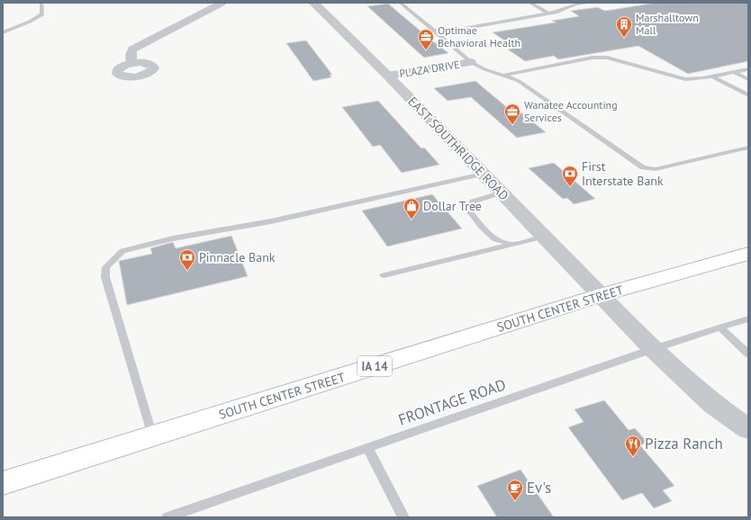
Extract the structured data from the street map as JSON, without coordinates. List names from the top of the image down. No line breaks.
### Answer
{"streets":{"main road":["SOUTH CENTER STREET","IA 14"],"street":["PLAZA DRIVE","EAST SOUTHRIDGE ROAD"],"lane":["FRONTAGE ROAD"]},"crossings":[["PLAZA DRIVE","EAST SOUTHRIDGE ROAD"],["EAST SOUTHRIDGE ROAD","SOUTH CENTER STREET"],["EAST SOUTHRIDGE ROAD","FRONTAGE ROAD"]],"places":{"building":["Marshalltown Mall"],"office":["Optimae Behavioral Health","Wanatee Accounting Services"],"bank":["First Interstate Bank","Pinnacle Bank"],"shop":["Dollar Tree"],"restaurant":["Pizza Ranch"],"cafe":["Ev's"]}}
